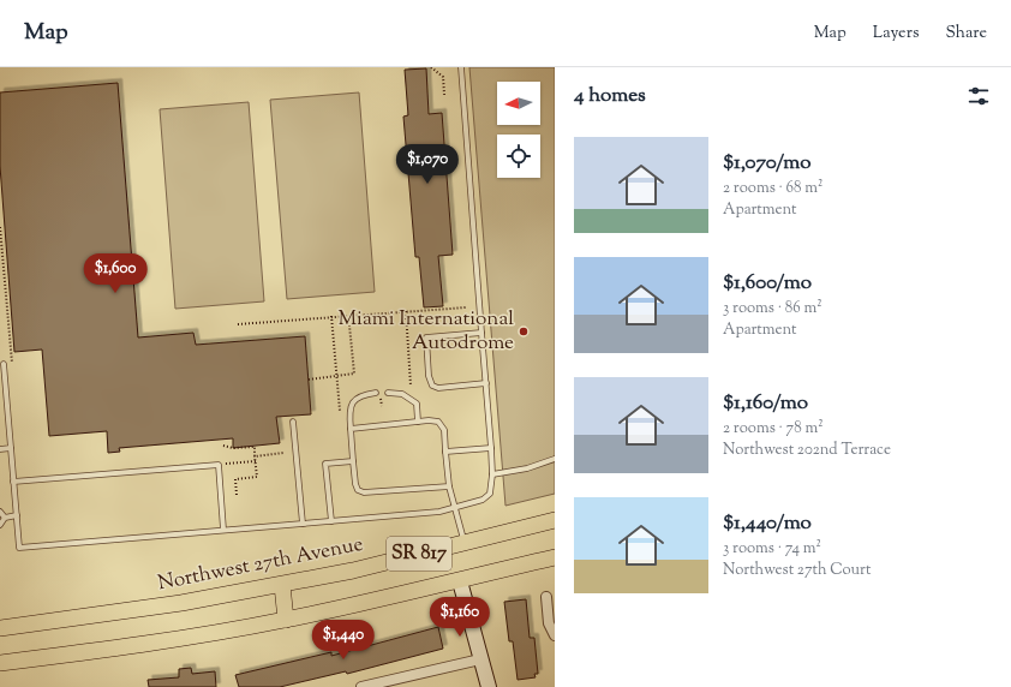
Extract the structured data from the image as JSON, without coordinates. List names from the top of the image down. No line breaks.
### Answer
{"streets":{"main road":["SR 817","Northwest 27th Avenue"]},"places":["Miami International Autodrome"],"north":"left","page":{"header":"Map","nav":["Map","Layers","Share"],"heading":"4 homes","list":[{"name":"$1,070/mo","note":"2 rooms · 68 m² · Apartment"},{"name":"$1,600/mo","note":"3 rooms · 86 m² · Apartment"},{"name":"$1,160/mo","note":"2 rooms · 78 m² · Northwest 202nd Terrace"},{"name":"$1,440/mo","note":"3 rooms · 74 m² · Northwest 27th Court"}],"price":["$1,070","$1,600","$1,160","$1,440"]}}
